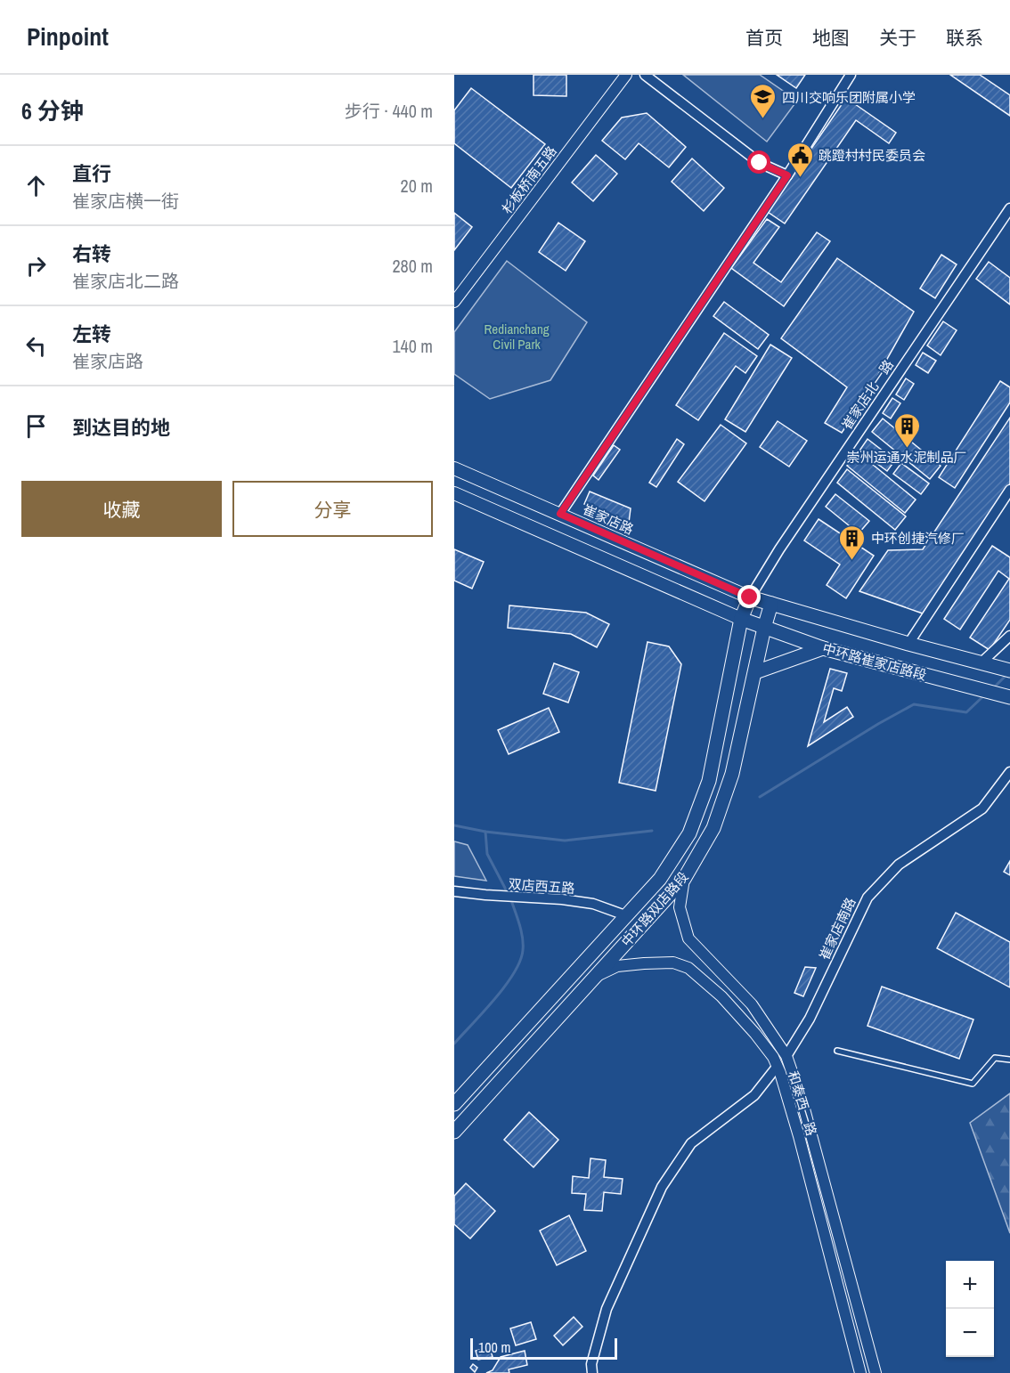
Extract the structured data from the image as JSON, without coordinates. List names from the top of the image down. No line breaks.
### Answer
{"streets":{"main road":["崔家店路","中环路崔家店路段","中环路双店路段"],"street":["杉板桥南五路","崔家店北一路","双店西五路","崔家店南路","和泰西一路"]},"crossings":[["崔家店北一路","崔家店路"],["崔家店北一路","中环路崔家店路段"],["崔家店北一路","中环路双店路段"],["崔家店路","中环路崔家店路段"],["崔家店路","中环路双店路段"],["中环路崔家店路段","中环路双店路段"],["双店西五路","中环路双店路段"],["中环路双店路段","和泰西一路"],["崔家店南路","和泰西一路"]],"parks":["Redianchang Civil Park"],"places":{"school or university":["四川交响乐团附属小学"],"public building":["跳蹬村村民委员会"],"building":["崇州运通水泥制品厂","中环创捷汽修厂"]},"scale_bar":"100 m","page":{"header":"Pinpoint","nav":["首页","地图","关于","联系"],"heading":["6 分钟","步行 · 440 m"],"list":[["直行","崔家店横一街","20 m"],["右转","崔家店北二路","280 m"],["左转","崔家店路","140 m"],"到达目的地"],"buttons":["收藏","分享"],"map_buttons":["+","−"],"scale":"100 m"}}
